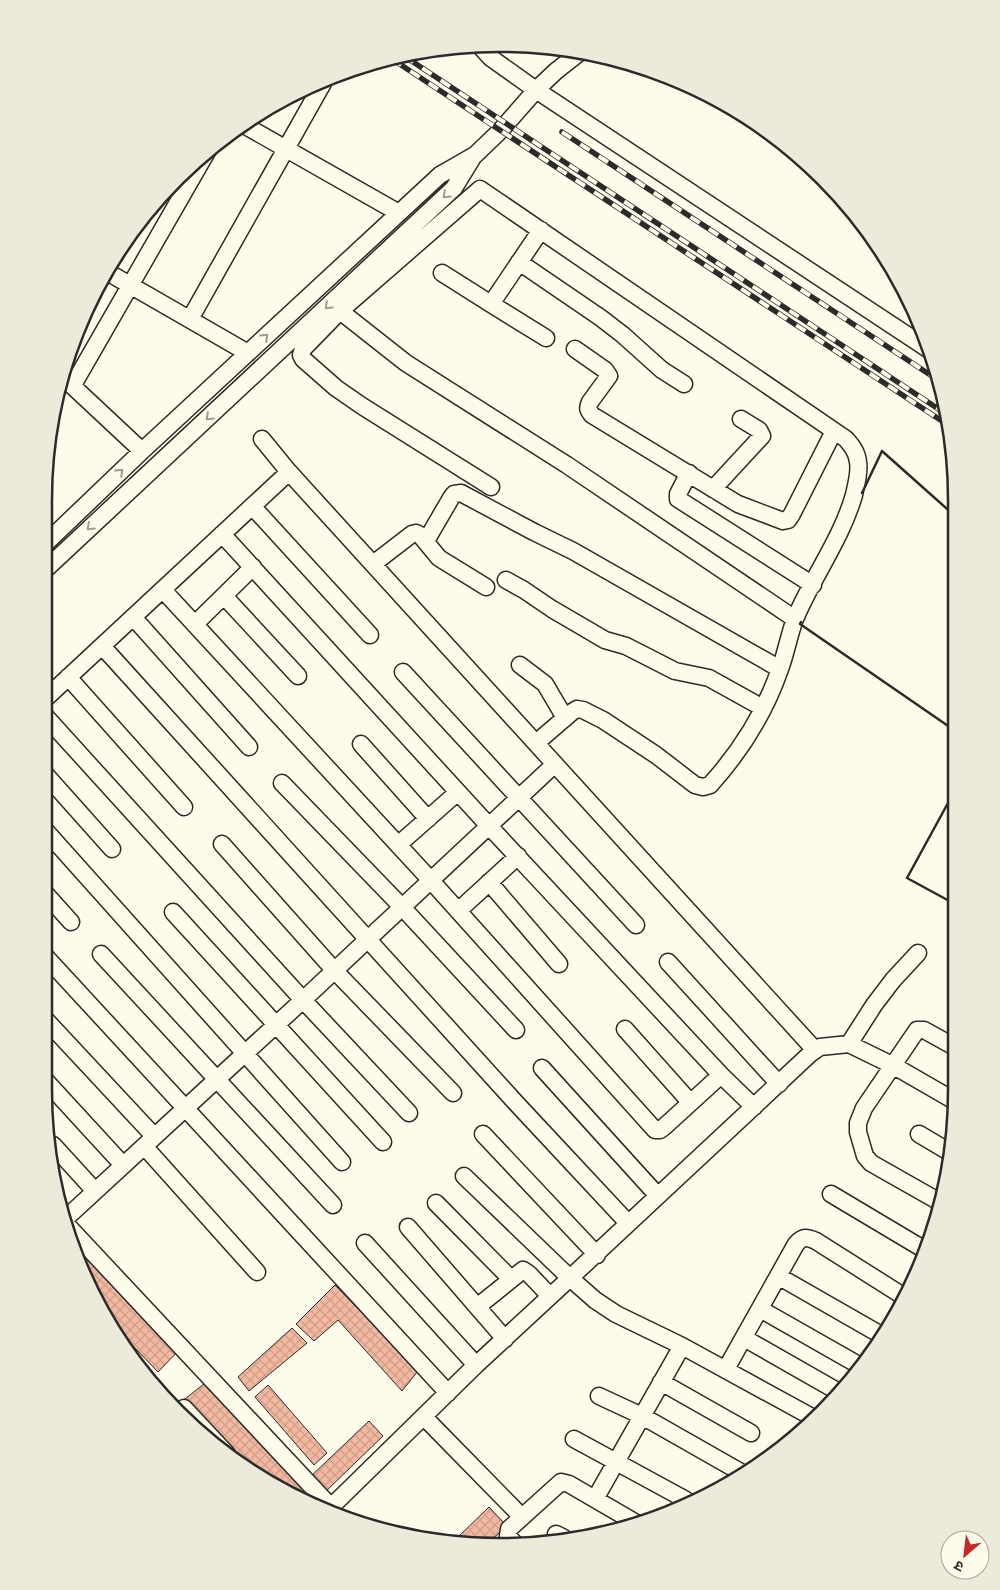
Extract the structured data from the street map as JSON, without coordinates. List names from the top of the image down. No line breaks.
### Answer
{"north":"bottom left"}
